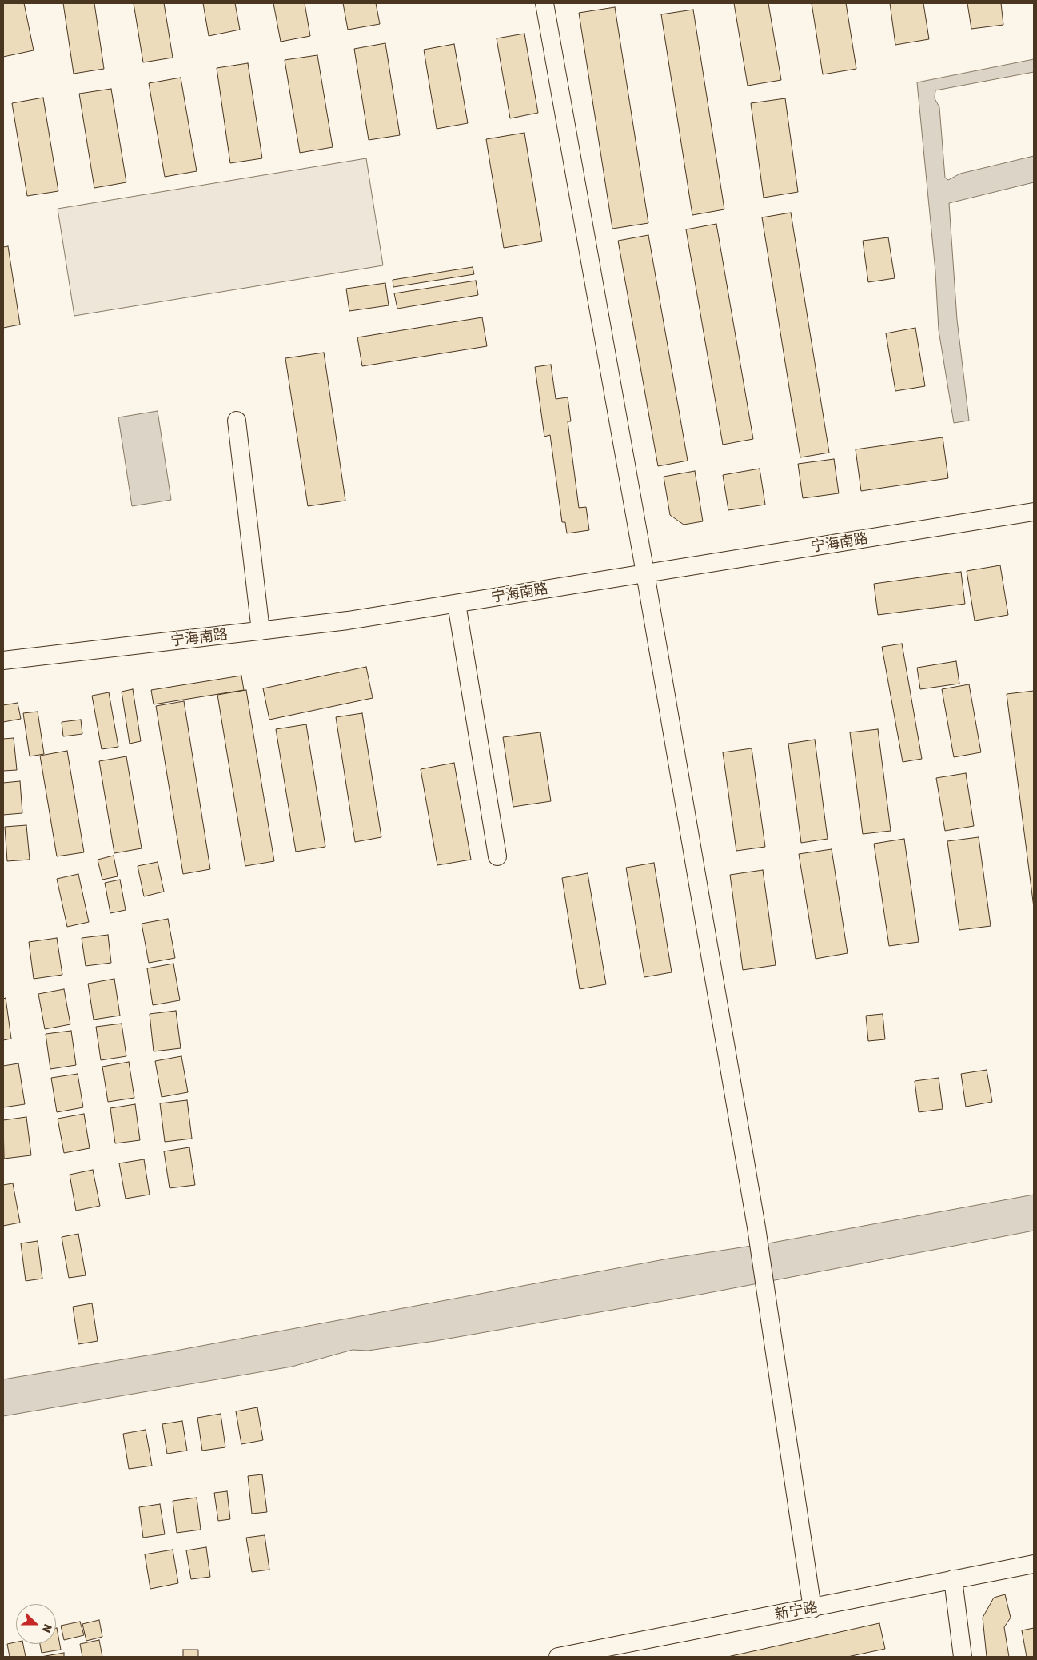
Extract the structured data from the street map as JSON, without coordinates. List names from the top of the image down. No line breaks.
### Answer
{"streets":{"street":["宁海南路","新宁路"]},"north":"right"}
